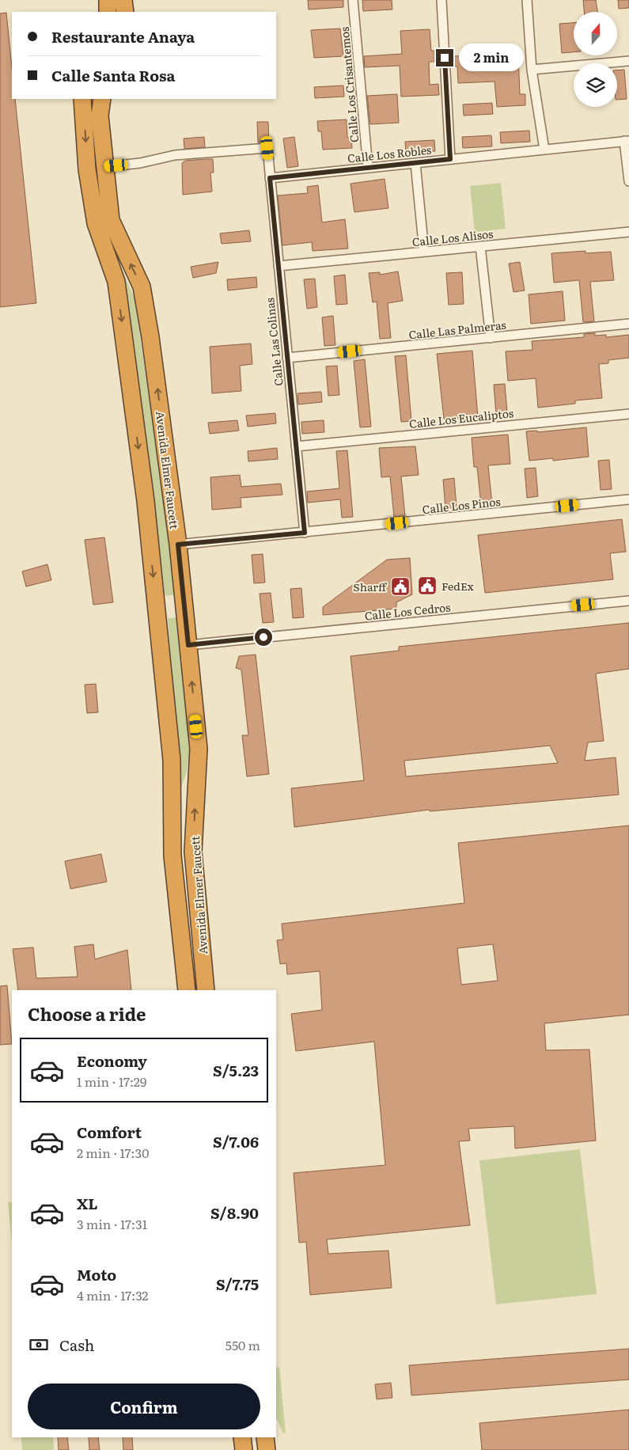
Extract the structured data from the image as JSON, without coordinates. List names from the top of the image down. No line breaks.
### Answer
{"streets":{"highway":["Avenida Elmer Faucett"],"street":["Calle Los Crisantemos","Calle Los Robles","Calle Los Alisos","Calle Las Palmeras","Calle Las Colinas","Calle Los Eucaliptos","Calle Los Pinos","Calle Los Cedros"]},"crossings":[["Calle Los Crisantemos","Calle Los Robles"],["Calle Los Robles","Calle Las Colinas"],["Calle Los Alisos","Calle Las Colinas"],["Calle Las Palmeras","Calle Las Colinas"],["Calle Las Colinas","Calle Los Eucaliptos"],["Calle Las Colinas","Avenida Elmer Faucett"],["Calle Las Colinas","Calle Los Pinos"],["Avenida Elmer Faucett","Calle Los Pinos"],["Avenida Elmer Faucett","Calle Los Cedros"]],"places":{"public building":["FedEx","Sharff"]},"north":"top","page":{"banner":["Restaurante Anaya","Calle Santa Rosa"],"bubble":"2 min","heading":"Choose a ride","list":[{"name":"Economy","note":"1 min · 17:29","value":"S/5.23"},{"name":"Comfort","note":"2 min · 17:30","value":"S/7.06"},{"name":"XL","note":"3 min · 17:31","value":"S/8.90"},{"name":"Moto","note":"4 min · 17:32","value":"S/7.75"}],"pay":["Cash","550 m"],"buttons":"Confirm"}}
